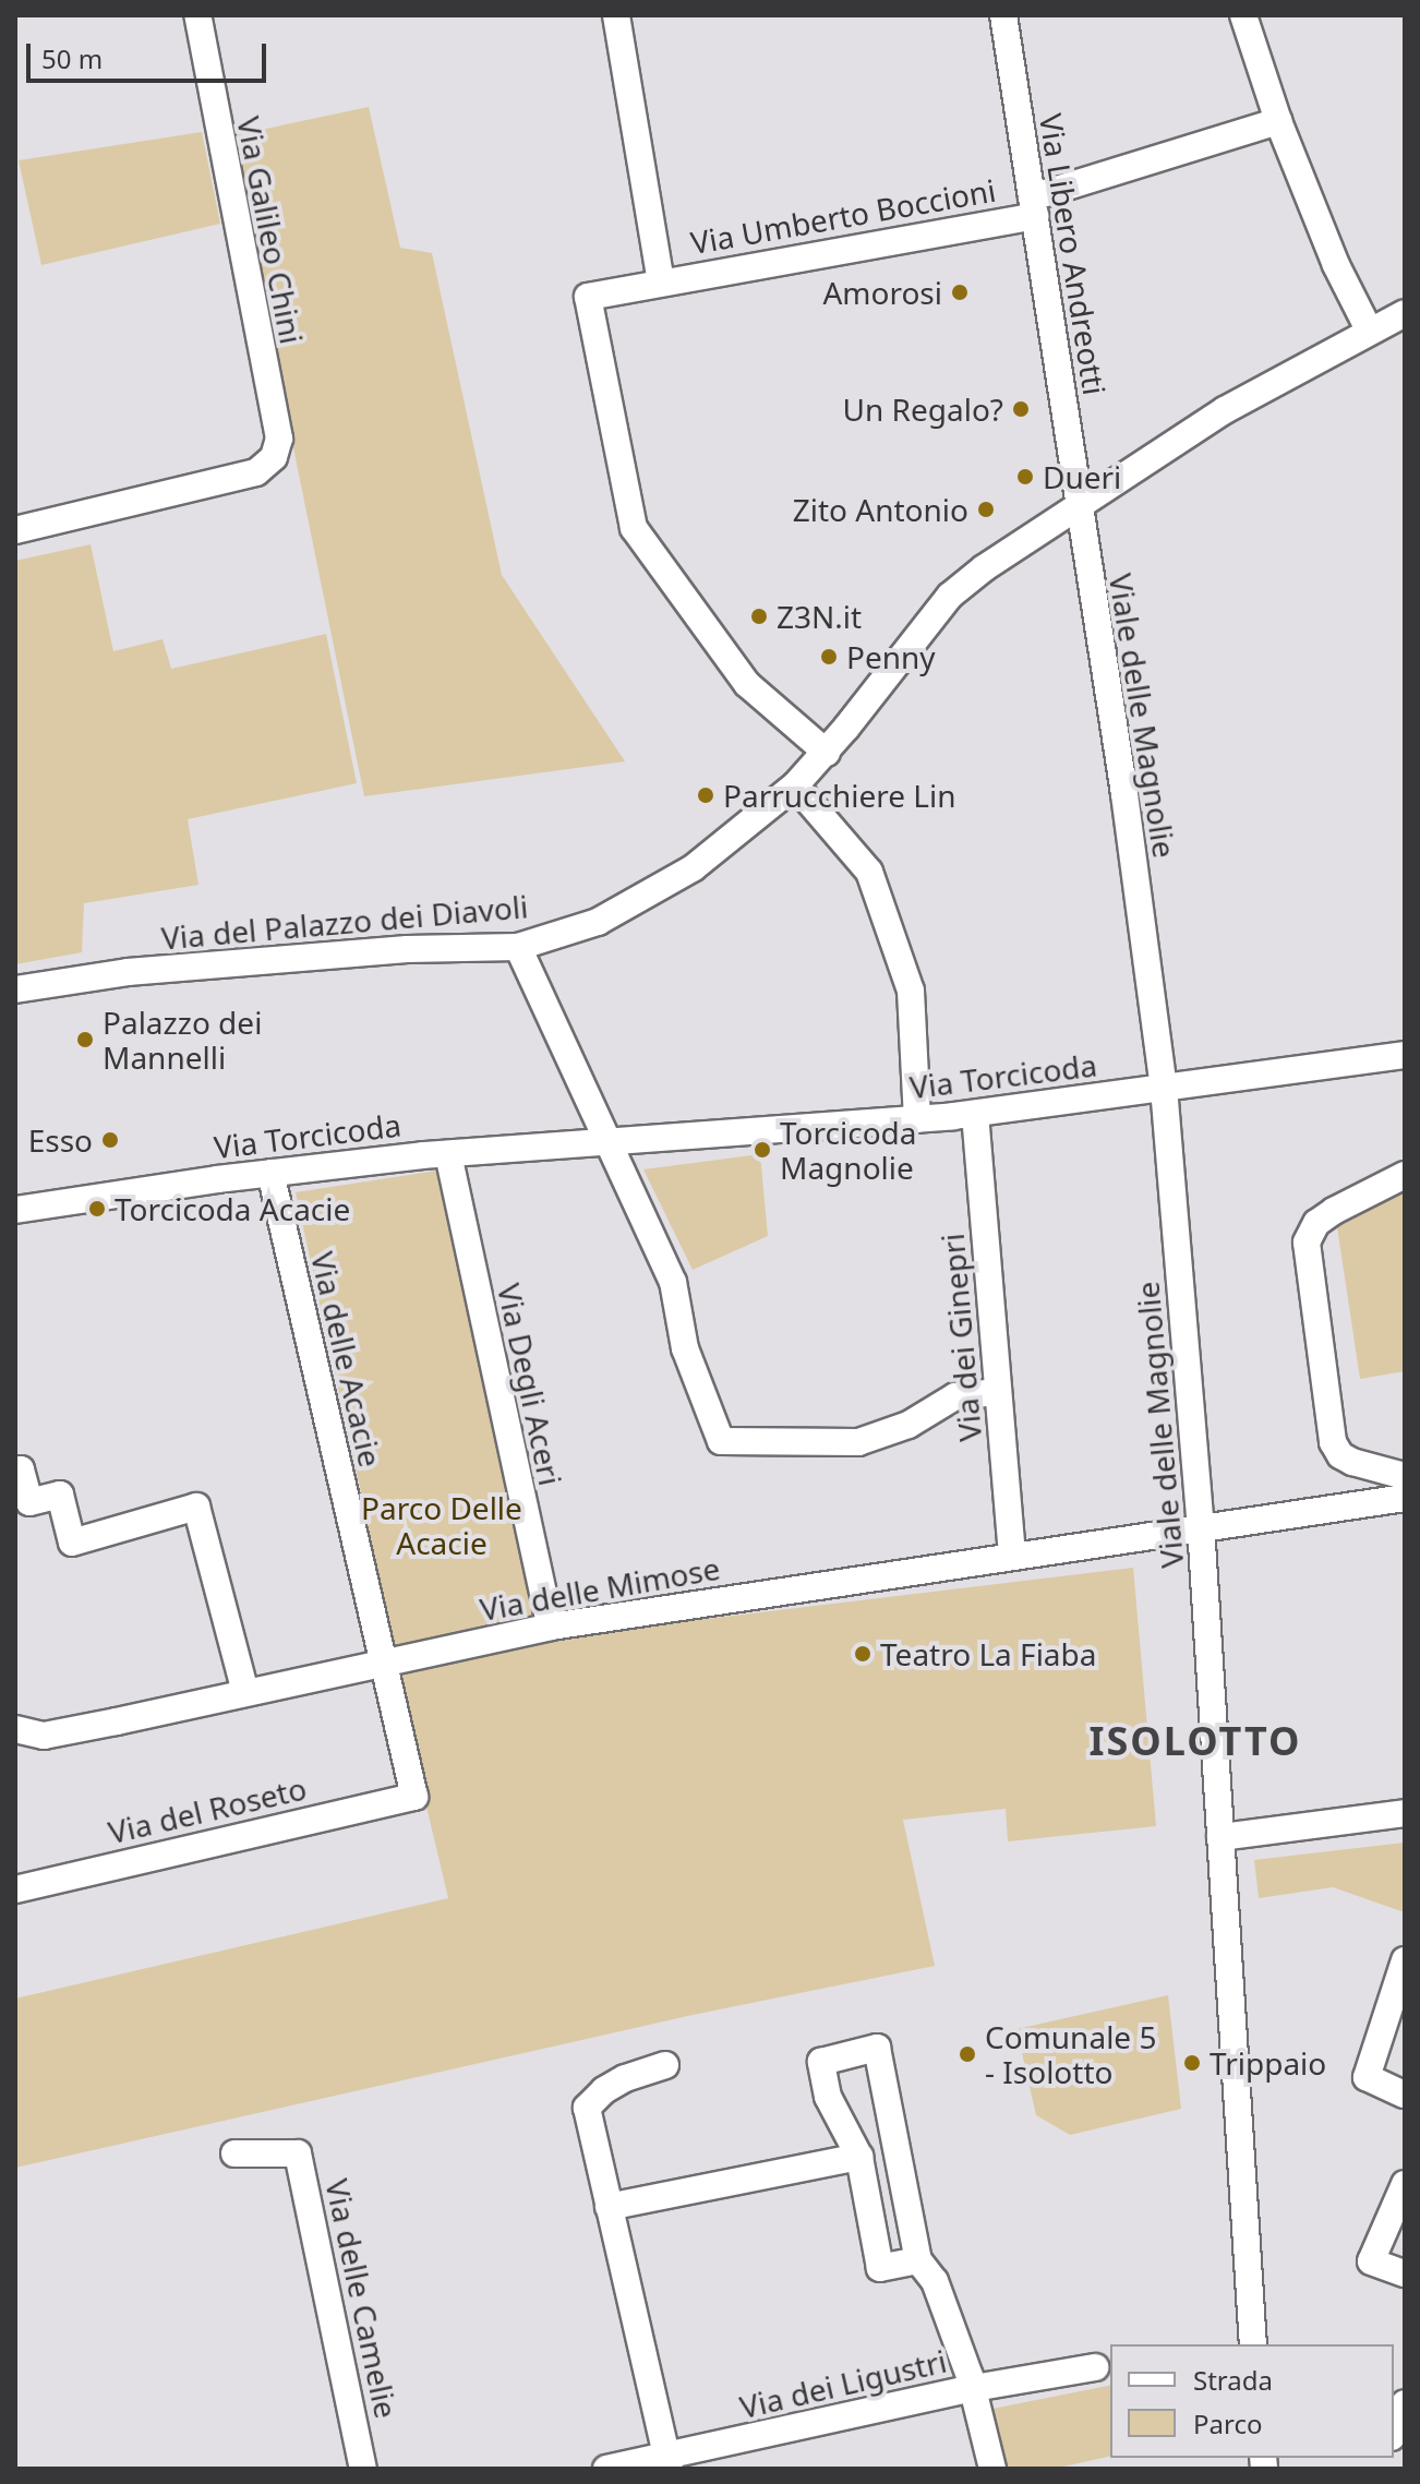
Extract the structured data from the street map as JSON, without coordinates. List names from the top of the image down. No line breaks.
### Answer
{"streets":{"street":["Via Umberto Boccioni","Via Galileo Chini","Via Libero Andreotti","Viale delle Magnolie","Via del Palazzo dei Diavoli","Via Torcicoda","Via dei Ginepri","Via delle Acacie","Via Degli Aceri","Via delle Mimose","Via del Roseto","Via delle Camelie","Via dei Ligustri"]},"crossings":[["Via Umberto Boccioni","Via Libero Andreotti"],["Via Umberto Boccioni","Via del Palazzo dei Diavoli"],["Via Libero Andreotti","Viale delle Magnolie"],["Via Libero Andreotti","Via del Palazzo dei Diavoli"],["Viale delle Magnolie","Via del Palazzo dei Diavoli"],["Viale delle Magnolie","Via Torcicoda"],["Viale delle Magnolie","Via delle Mimose"],["Via Torcicoda","Via dei Ginepri"],["Via Torcicoda","Via delle Acacie"],["Via Torcicoda","Via Degli Aceri"],["Via dei Ginepri","Via delle Mimose"],["Via delle Acacie","Via delle Mimose"],["Via delle Acacie","Via del Roseto"],["Via Degli Aceri","Via delle Mimose"],["Via delle Mimose","Via del Roseto"]],"districts":["ISOLOTTO"],"parks":["Parco Delle Acacie"],"places":["Amorosi","Un Regalo?","Dueri","Zito Antonio","Z3N.it","Penny","Parrucchiere Lin","Palazzo dei Mannelli","Esso","Torcicoda Magnolie","Torcicoda Acacie","Teatro La Fiaba","Comunale 5 - Isolotto","Trippaio"],"legend":["Strada","Parco"],"scale_bar":"50 m"}
